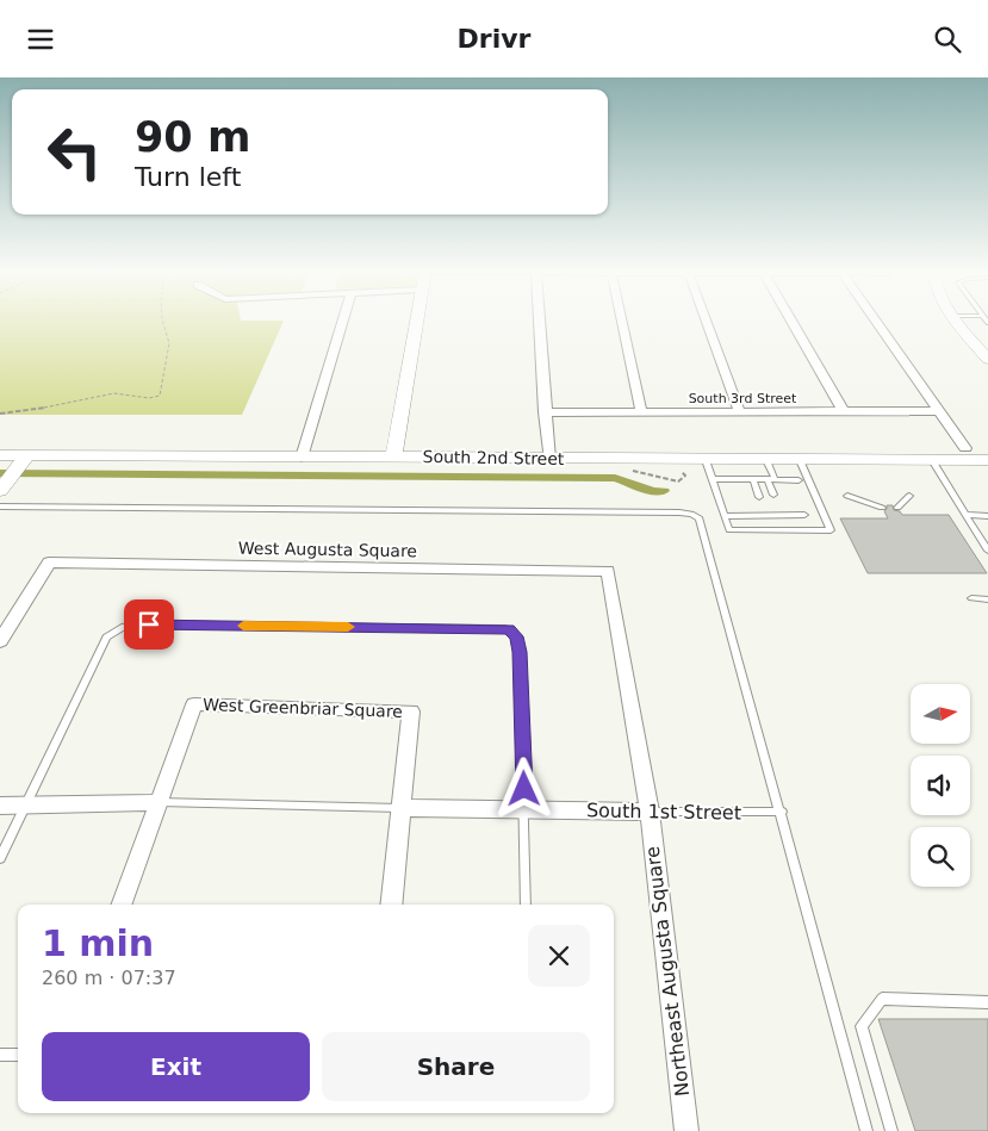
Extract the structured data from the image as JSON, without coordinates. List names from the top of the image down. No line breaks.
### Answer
{"streets":{"main road":["South 2nd Street"],"street":["South 3rd Street","West Augusta Square","West Greenbriar Square","South 1st Street","Northeast Augusta Square"]},"crossings":[["West Augusta Square","Northeast Augusta Square"],["West Greenbriar Square","South 1st Street"],["South 1st Street","Northeast Augusta Square"]],"north":"right","page":{"header":"Drivr","turn":["90 m","Turn left"],"heading":["1 min","260 m · 07:37"],"buttons":["Exit","Share"]}}
